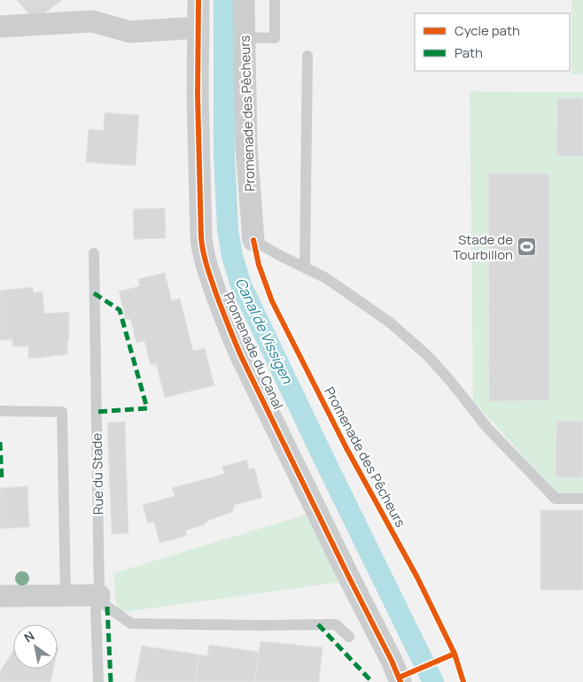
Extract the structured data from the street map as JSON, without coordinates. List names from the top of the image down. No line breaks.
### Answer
{"streets":{"street":["Promenade des Pêcheurs","Promenade du Canal"],"lane":["Rue du Stade"]},"water":["Canal de Vissigen"],"places":{"sports":["Stade de Tourbillon"]},"legend":["Cycle path","Path"],"north":"top left"}
